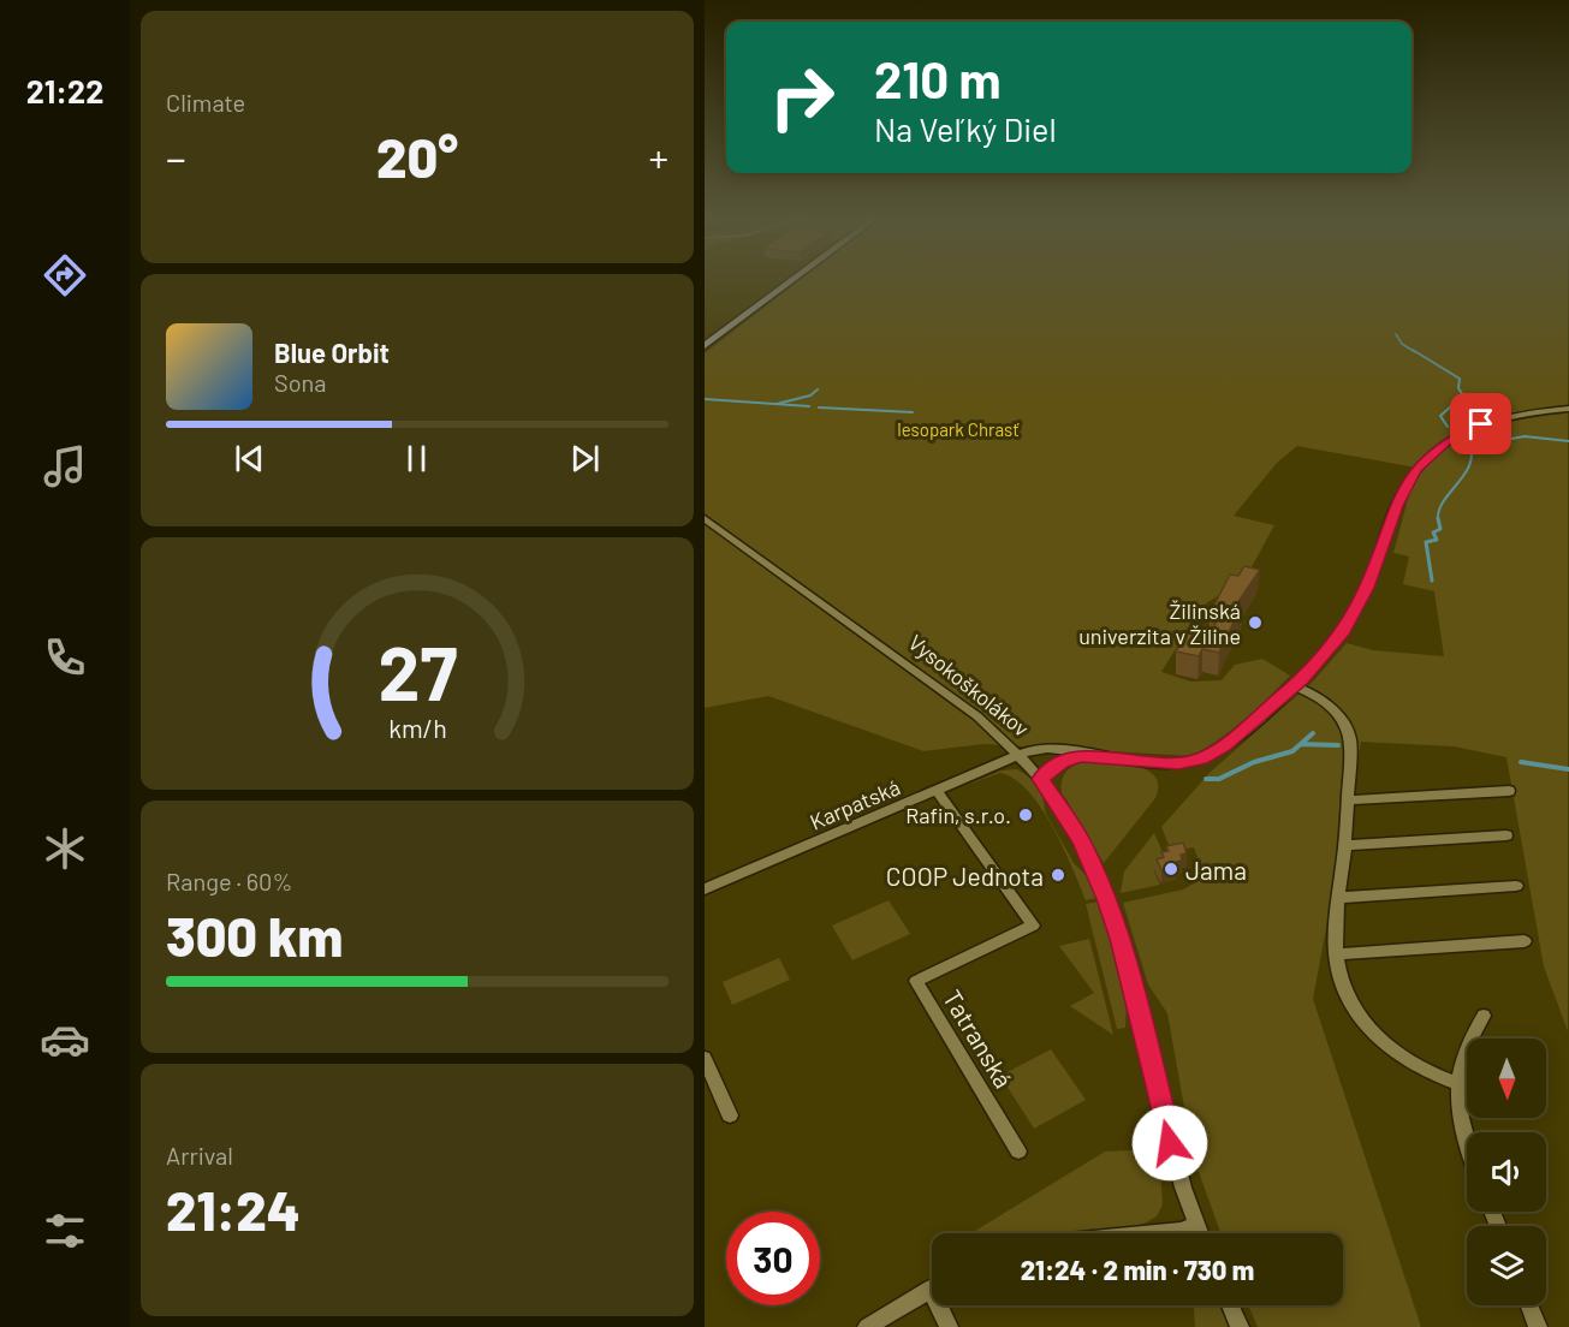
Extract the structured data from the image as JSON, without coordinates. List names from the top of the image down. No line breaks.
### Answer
{"streets":{"street":["Vysokoškolákov","Karpatská","Tatranská"]},"crossings":[["Vysokoškolákov","Karpatská"],["Karpatská","Tatranská"]],"parks":["lesopark Chrasť"],"places":["Žilinská univerzita v Žiline","Rafin, s.r.o.","Jama","COOP Jednota"],"north":"bottom","page":{"tabs":"21:22","tile":["Climate",["Range · 60%","300 km"],["Arrival","21:24"]],"turn":["210 m","Na Veľký Diel"],"heat":["−","20°","+"],"song":["Blue Orbit","Sona"],"limit":"30","trip":"21:24 · 2 min · 730 m","gauge":["27","km/h"]}}
